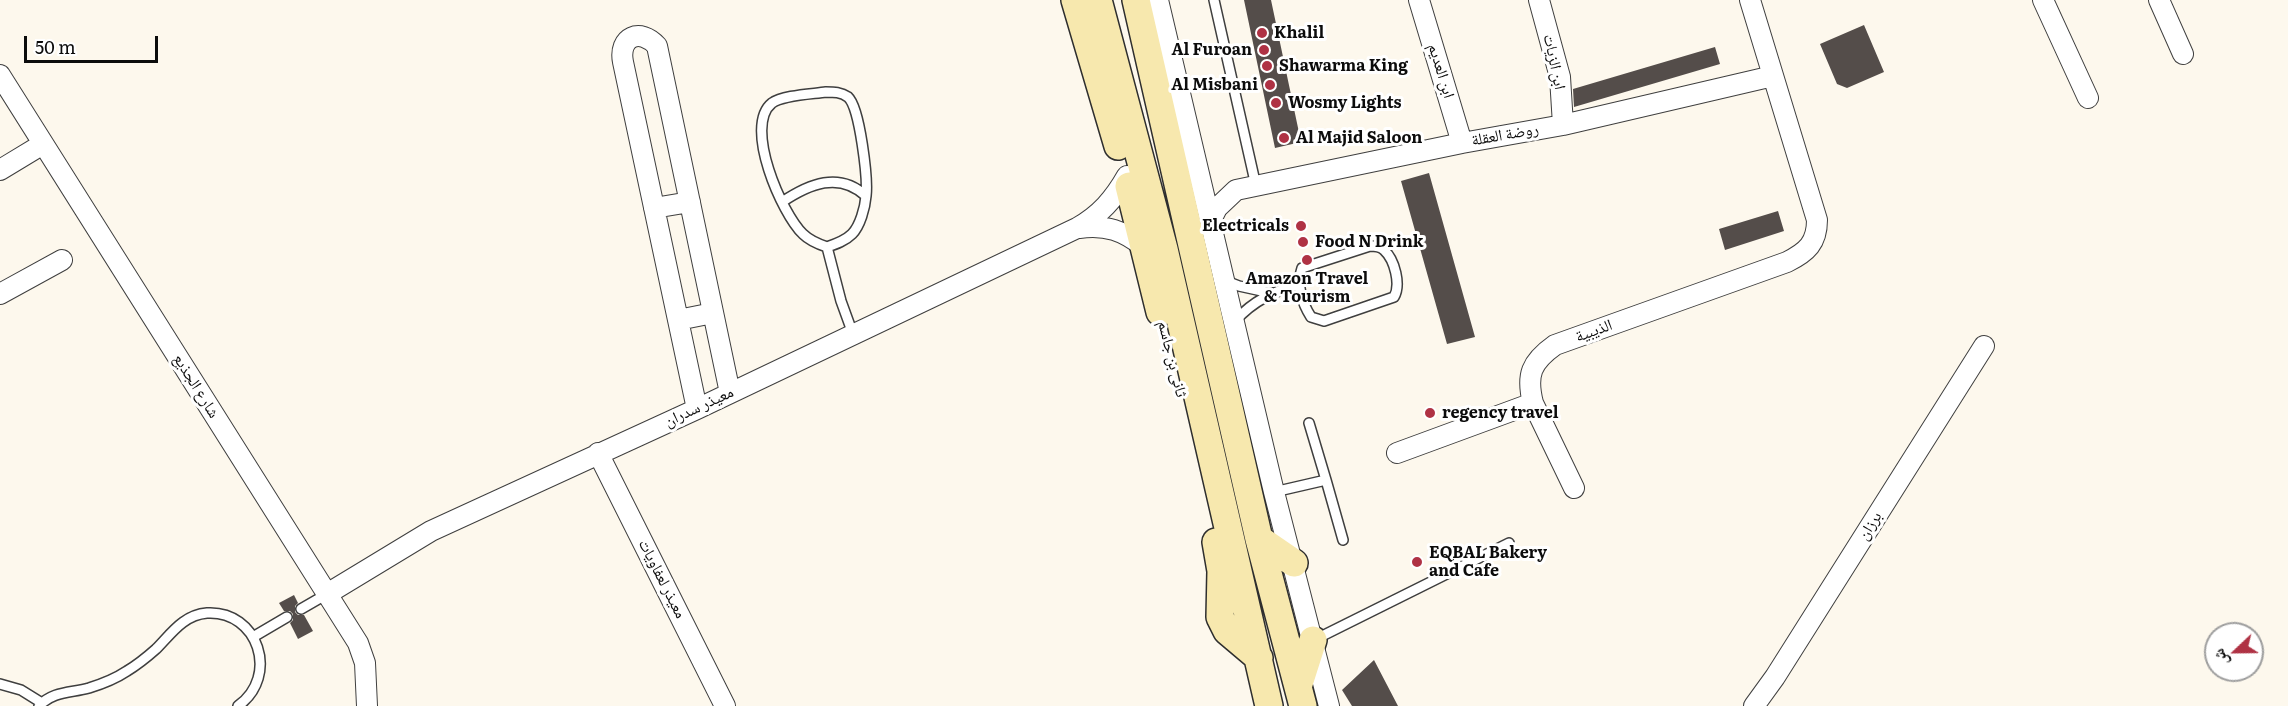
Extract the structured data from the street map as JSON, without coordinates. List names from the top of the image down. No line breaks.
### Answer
{"streets":{"main road":["ثانى بن جاسم"],"street":["ابن الزيات","ابن العديم","روضة العقلة","الذيبية","شارع الجذيع","معيذر سدران","برزان","معيذر لعفاويات"]},"crossings":[["ابن الزيات","روضة العقلة"],["ابن العديم","روضة العقلة"],["روضة العقلة","الذيبية"],["ثانى بن جاسم","معيذر سدران"],["شارع الجذيع","معيذر سدران"],["معيذر سدران","معيذر لعفاويات"]],"places":["Khalil","Al Furoan","Shawarma King","Al Misbani","Wosmy Lights","Al Majid Saloon","Electricals","Food N Drink","Amazon Travel & Tourism","regency travel","EQBAL Bakery and Cafe"],"scale_bar":"50 m","north":"left"}
